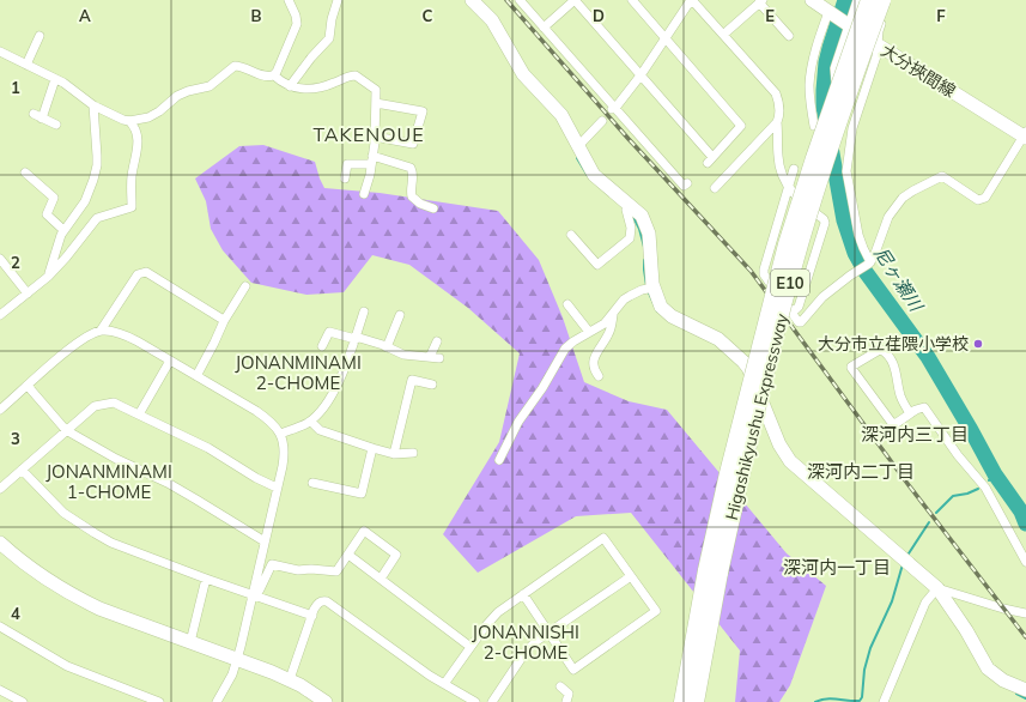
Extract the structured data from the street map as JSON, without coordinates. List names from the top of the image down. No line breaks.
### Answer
{"streets":{"highway":["E10","Higashikyushu Expressway"],"main road":["大分挾間線"]},"districts":["TAKENOUE","JONANMINAMI 2-CHOME","深河内三丁目","JONANMINAMI 1-CHOME","深河内二丁目","深河内一丁目","JONANNISHI 2-CHOME"],"water":["尼ヶ瀬川"],"places":["大分市立荏隈小学校"],"grid":{"columns":["A","B","C","D","E","F"],"rows":["1","2","3","4"]}}
